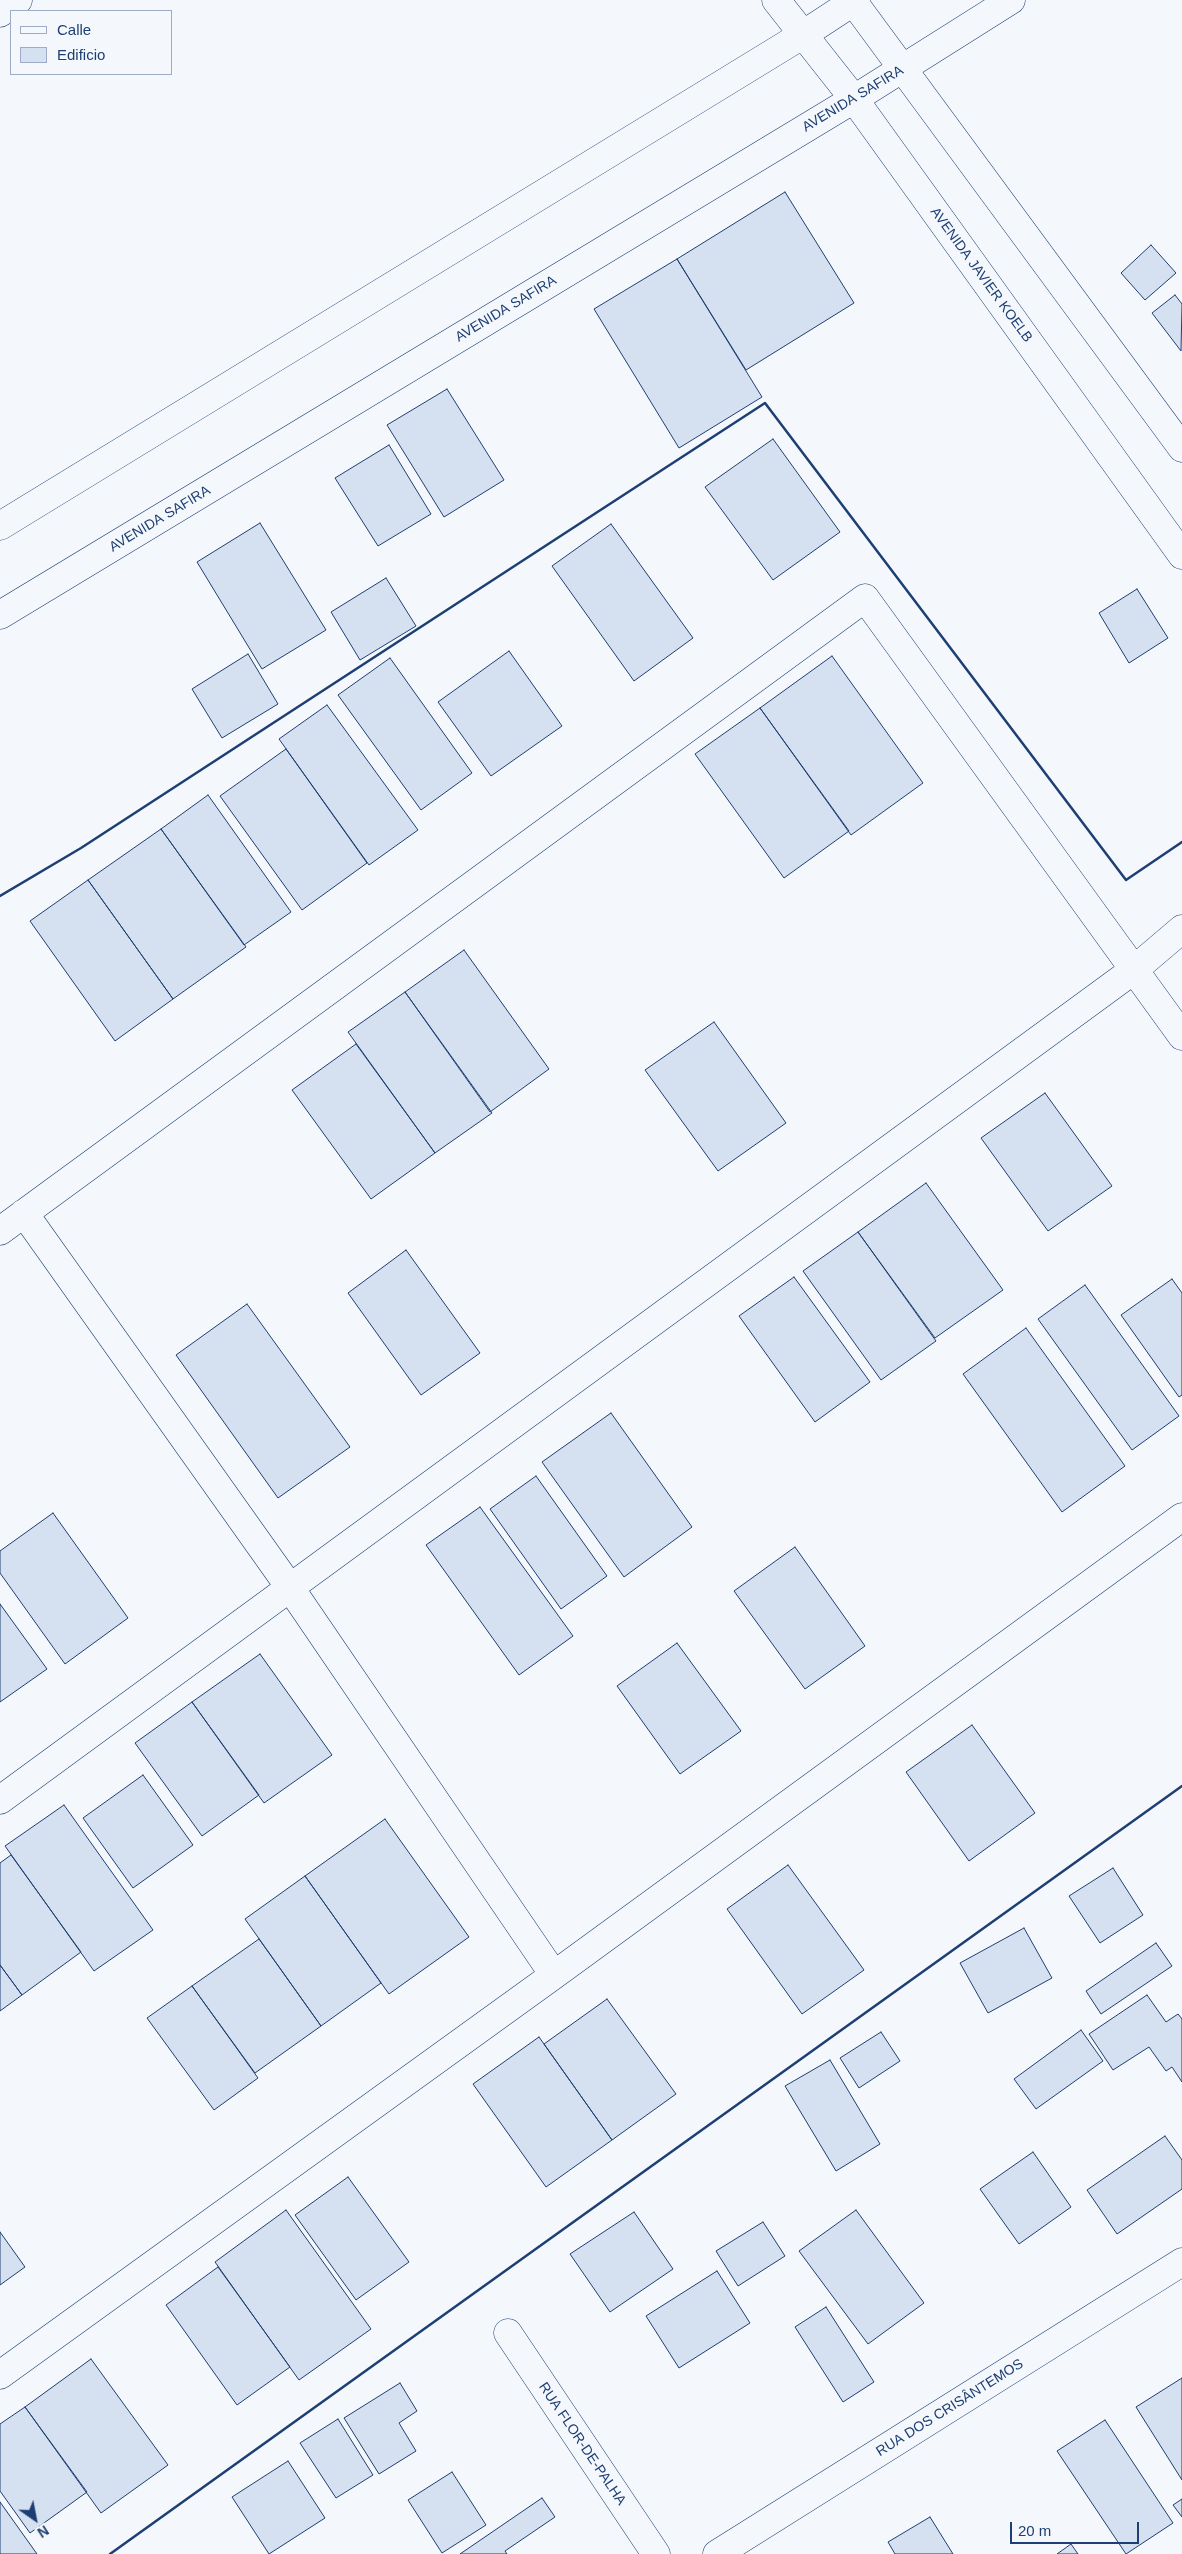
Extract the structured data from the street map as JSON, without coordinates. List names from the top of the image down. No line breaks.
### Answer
{"streets":{"street":["AVENIDA SAFIRA","AVENIDA JAVIER KOELB","RUA DOS CRISÂNTEMOS","RUA FLOR-DE-PALHA"]},"crossings":[["AVENIDA SAFIRA","AVENIDA JAVIER KOELB"]],"legend":["Calle","Edificio"],"scale_bar":"20 m","north":"bottom right"}
